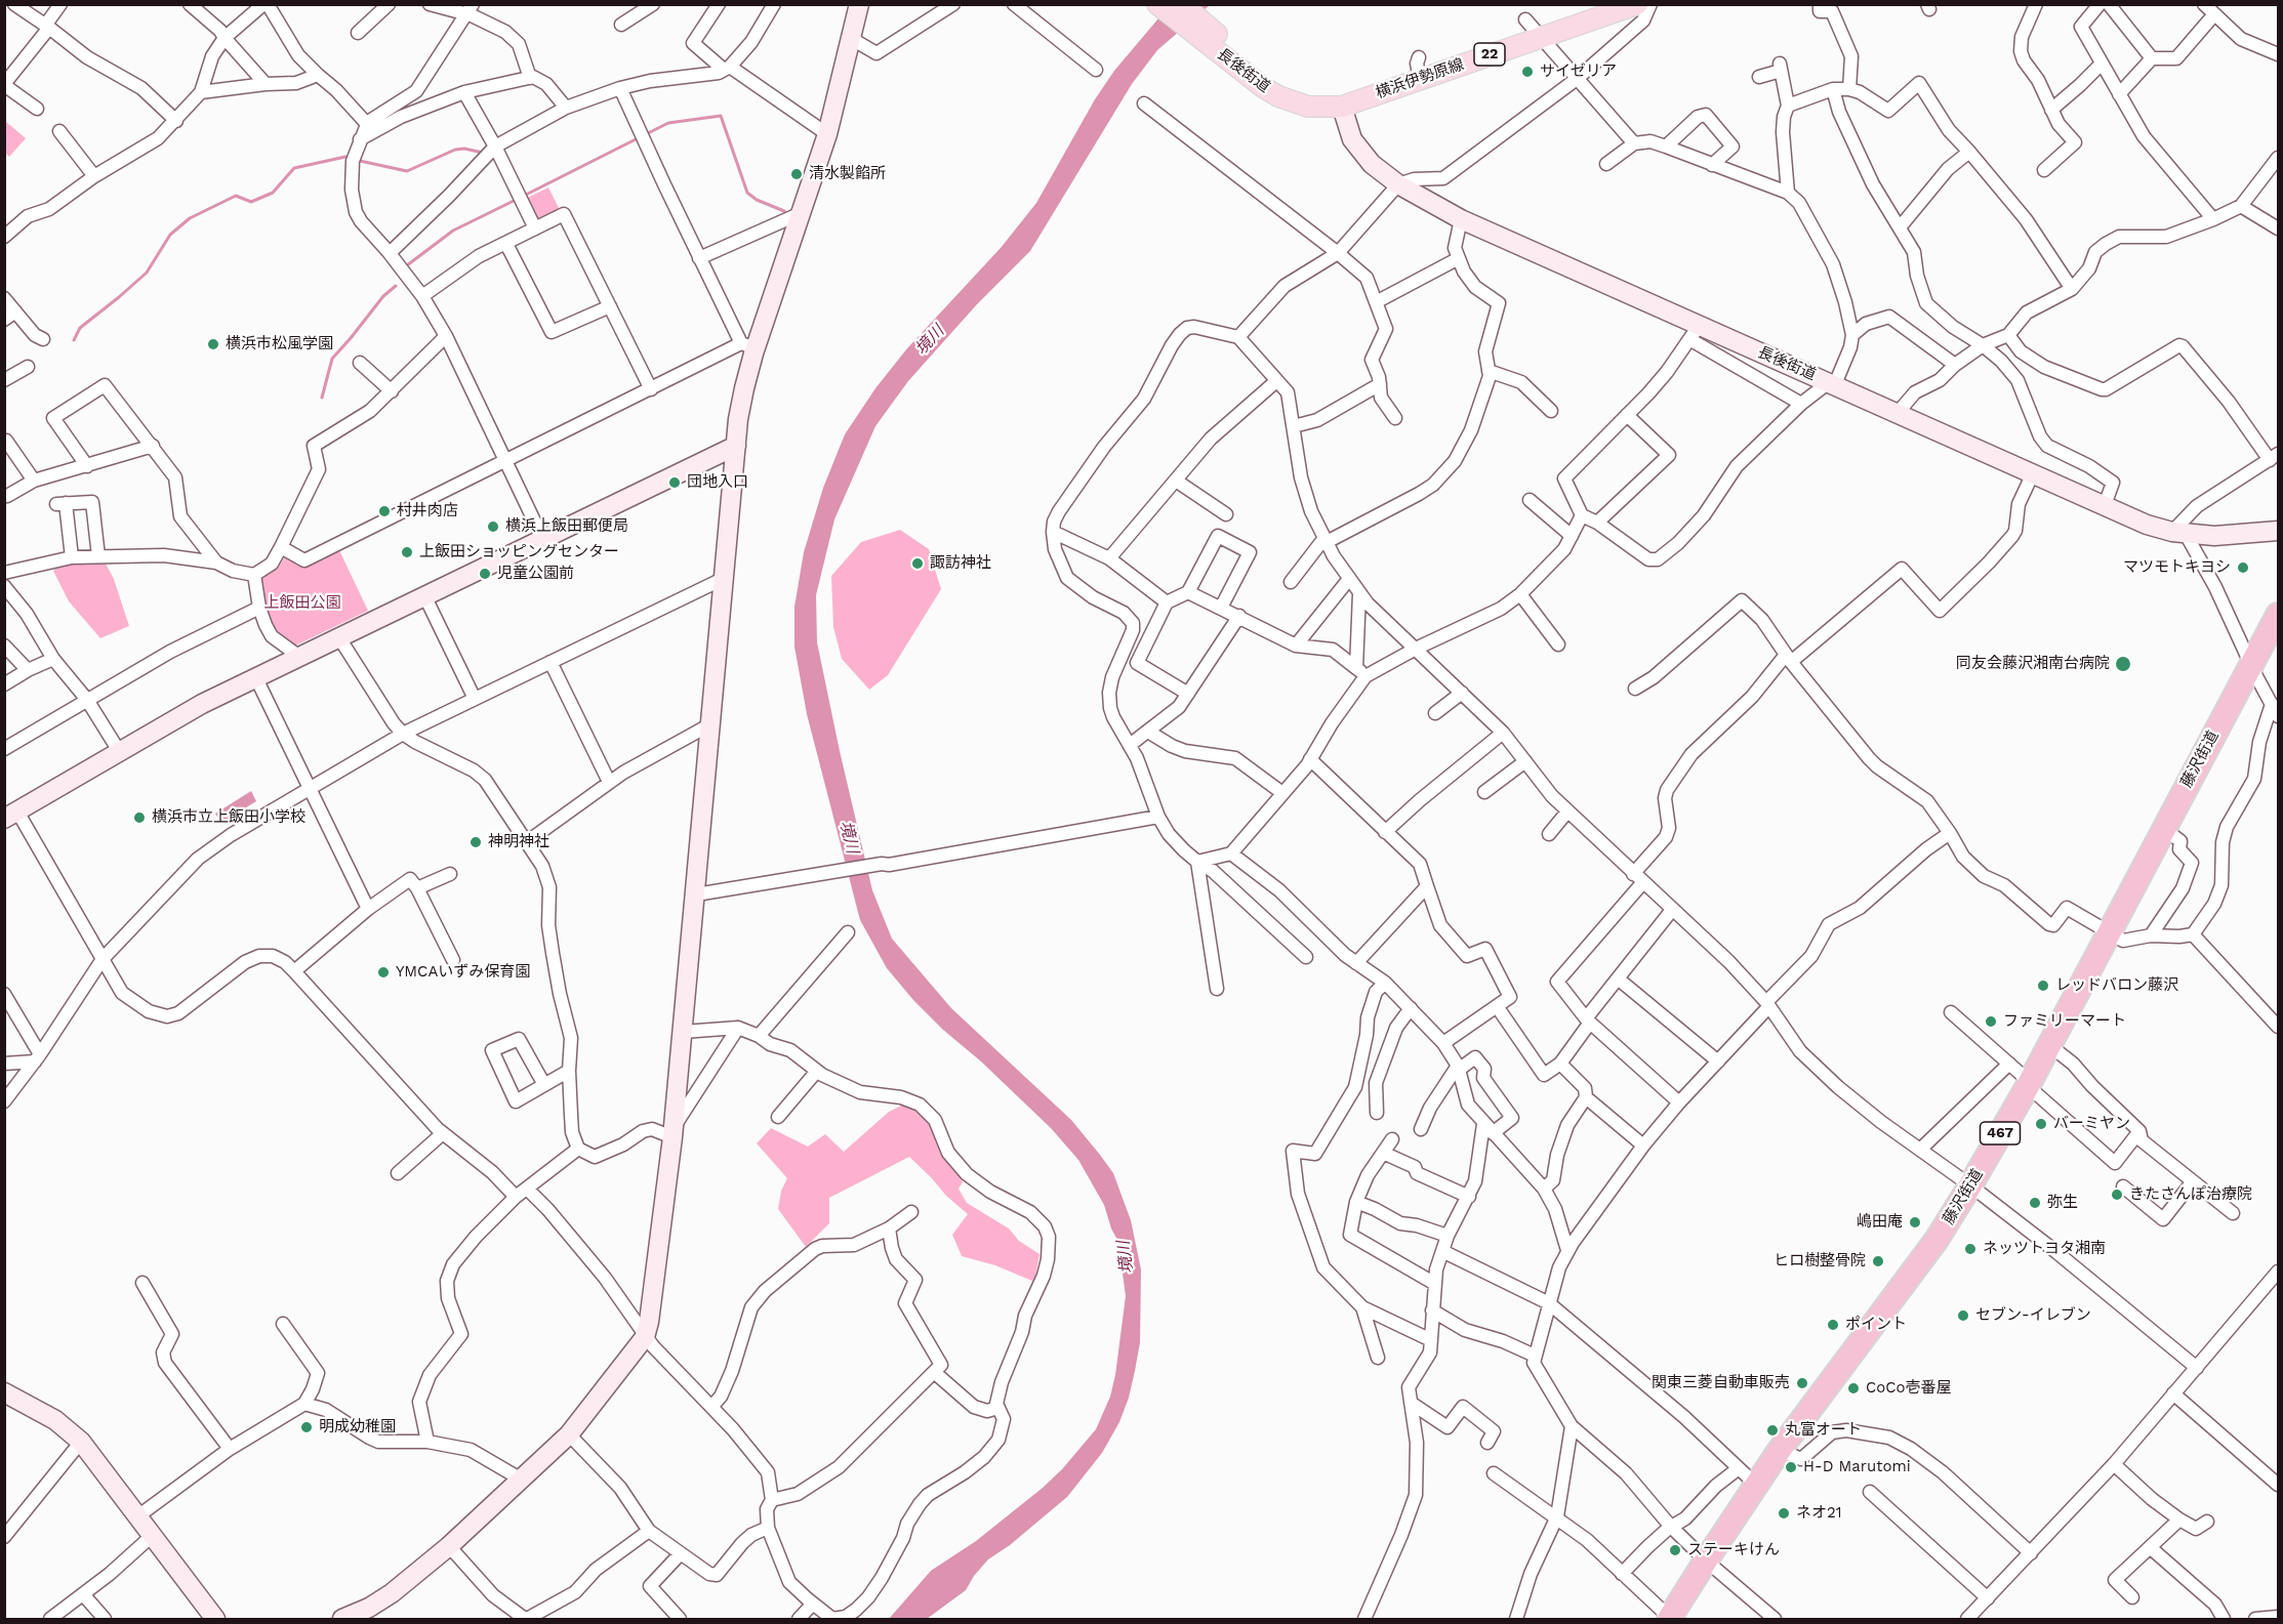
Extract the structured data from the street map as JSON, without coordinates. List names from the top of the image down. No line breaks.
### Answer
{"streets":{"highway":["藤沢街道","467"],"main road":["22","長後街道","横浜伊勢原線"]},"crossings":[["長後街道","横浜伊勢原線"]],"water":["境川"],"parks":["上飯田公園"],"places":["サイゼリア","清水製餡所","横浜市松風学園","団地入口","村井肉店","横浜上飯田郵便局","上飯田ショッピングセンター","諏訪神社","マツモトキヨシ","児童公園前","同友会藤沢湘南台病院","横浜市立上飯田小学校","神明神社","YMCAいずみ保育園","レッドバロン藤沢","ファミリーマート","バーミヤン","きたさんぽ治療院","弥生","嶋田庵","ネッツトヨタ湘南","ヒロ樹整骨院","セブン-イレブン","ポイント","関東三菱自動車販売","CoCo壱番屋","明成幼稚園","丸富オート","H-D Marutomi","ネオ21","ステーキけん"]}
